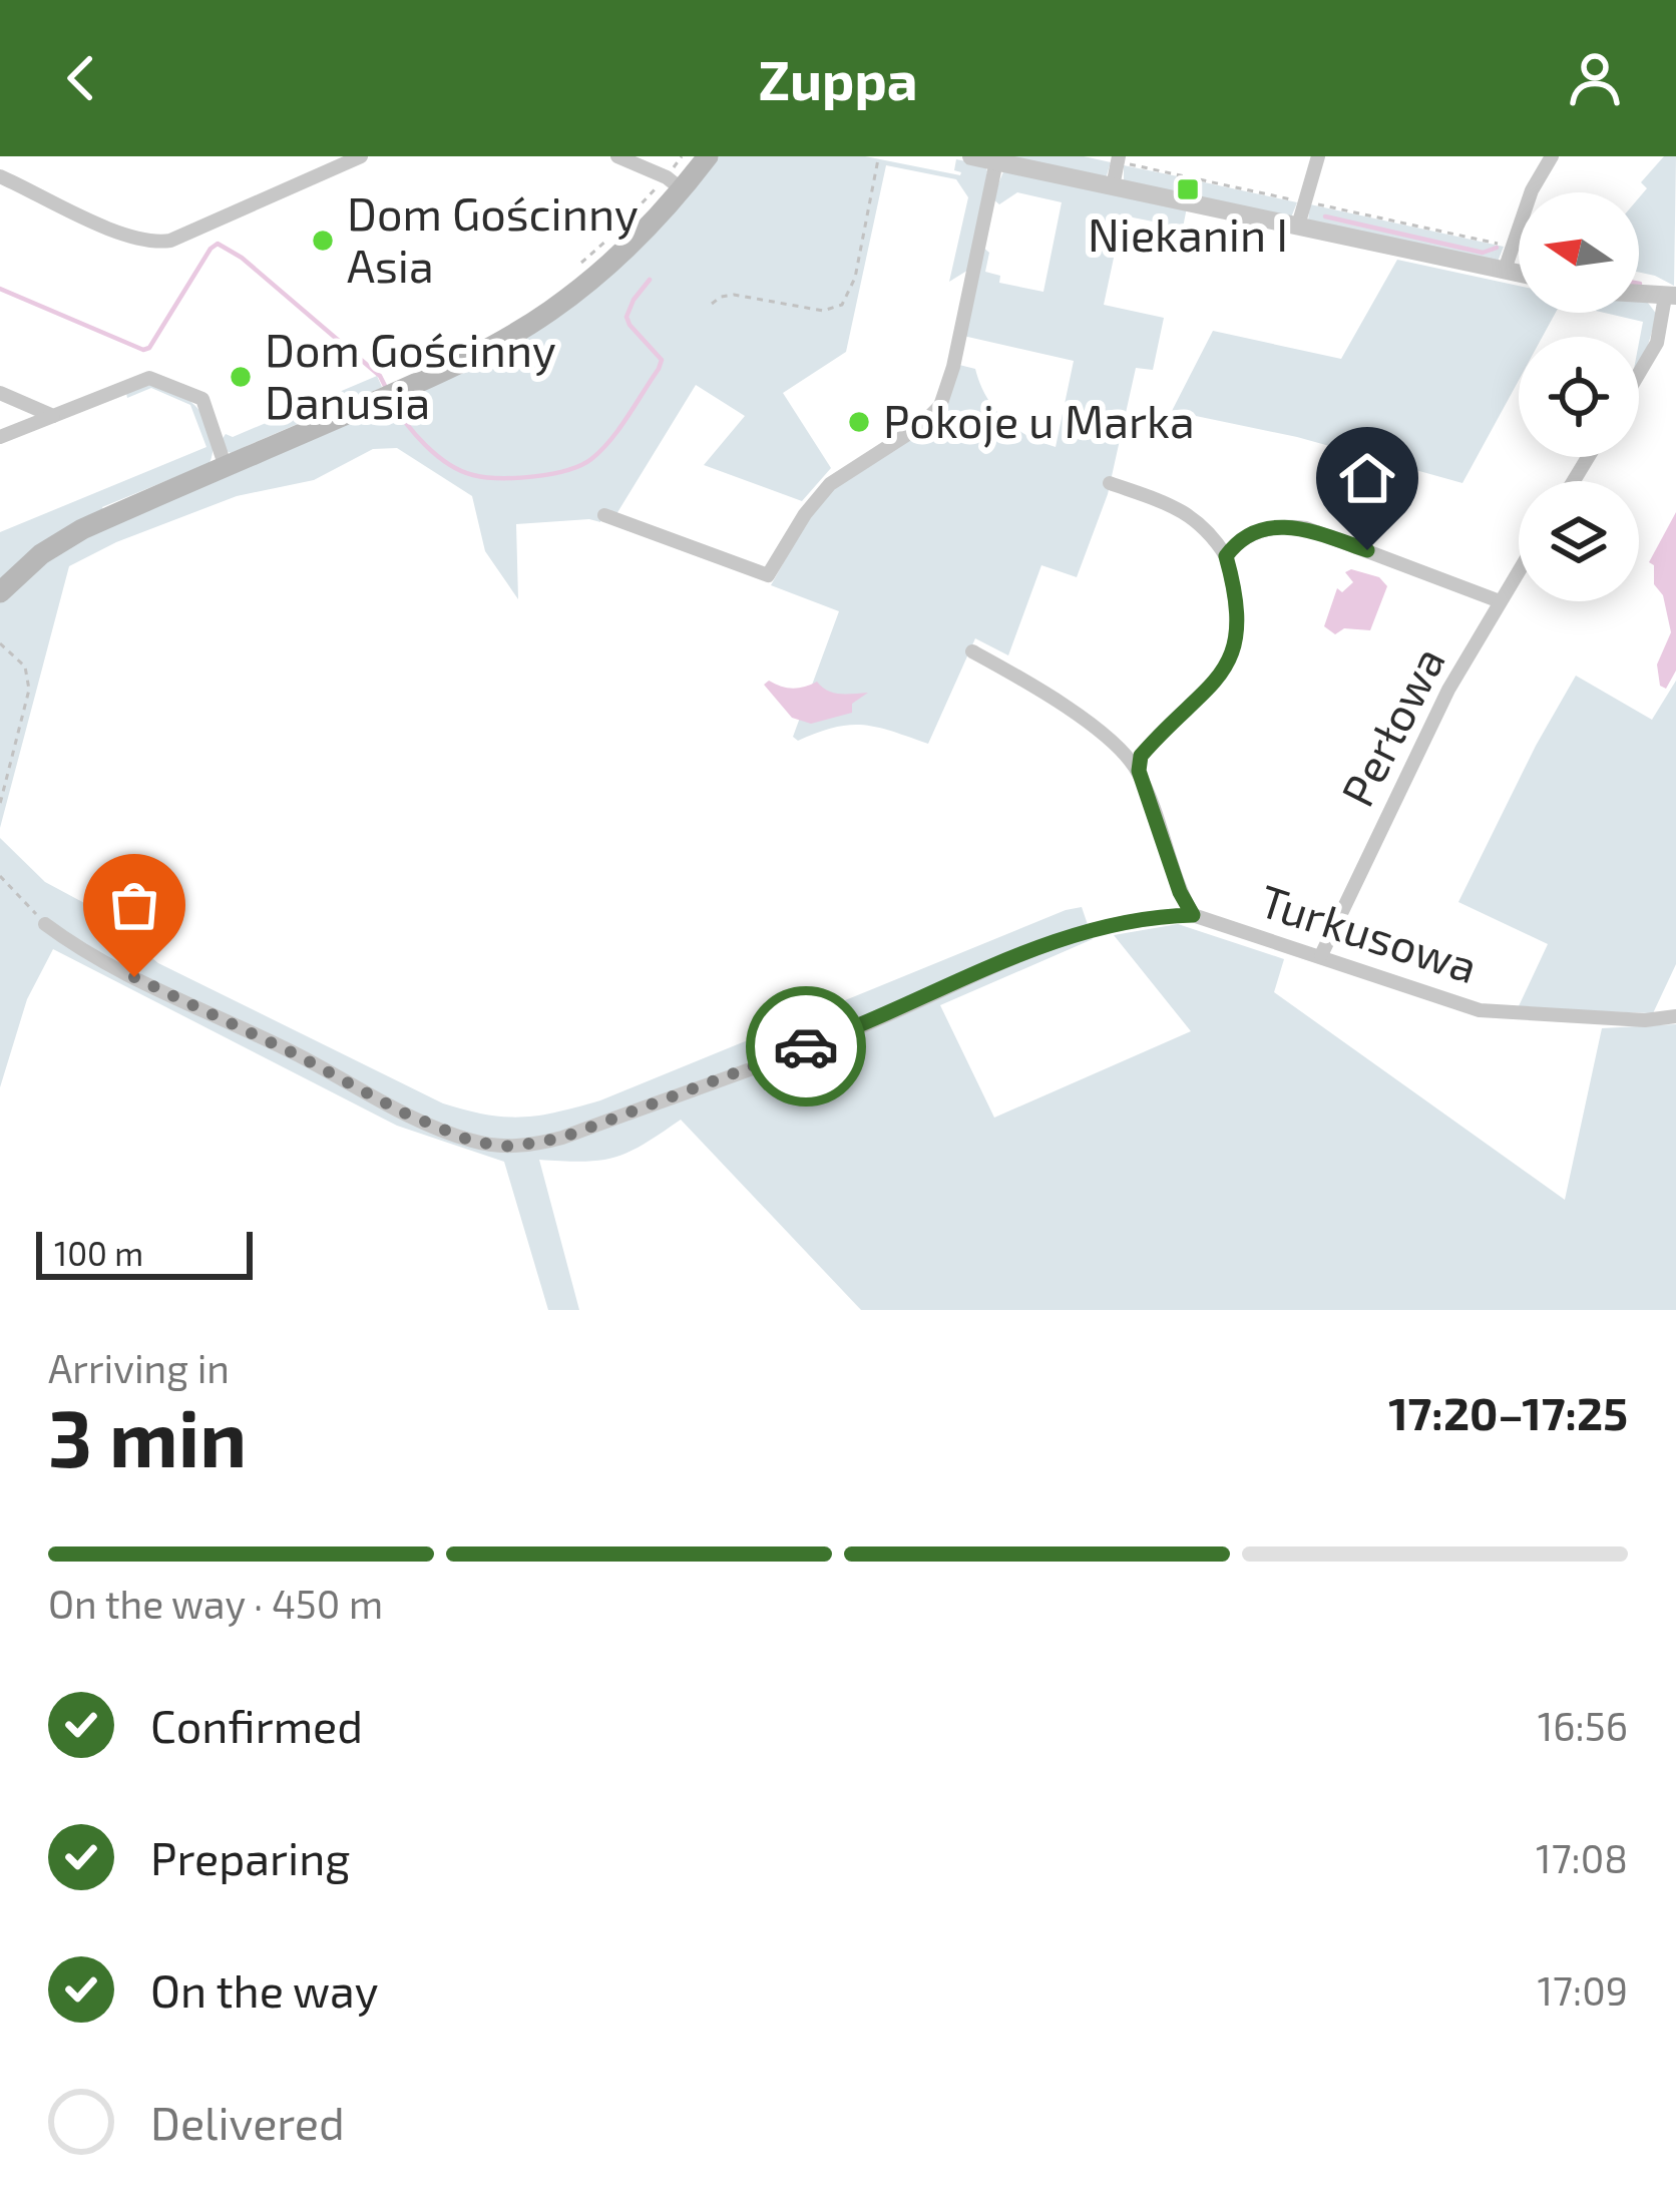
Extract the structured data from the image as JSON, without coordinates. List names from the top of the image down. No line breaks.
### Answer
{"streets":{"street":["Perłowa","Turkusowa"]},"crossings":[["Perłowa","Turkusowa"]],"places":{"transit":["Niekanin I"],"other":["Dom Gościnny Asia","Dom Gościnny Danusia","Pokoje u Marka"]},"scale_bar":"100 m","north":"left","page":{"header":"Zuppa","scale":"100 m","heading":["3 min","Arriving in","17:20–17:25"],"bar":"On the way · 450 m","list":[["Confirmed","16:56"],["Preparing","17:08"],["On the way","17:09"],"Delivered"]}}
